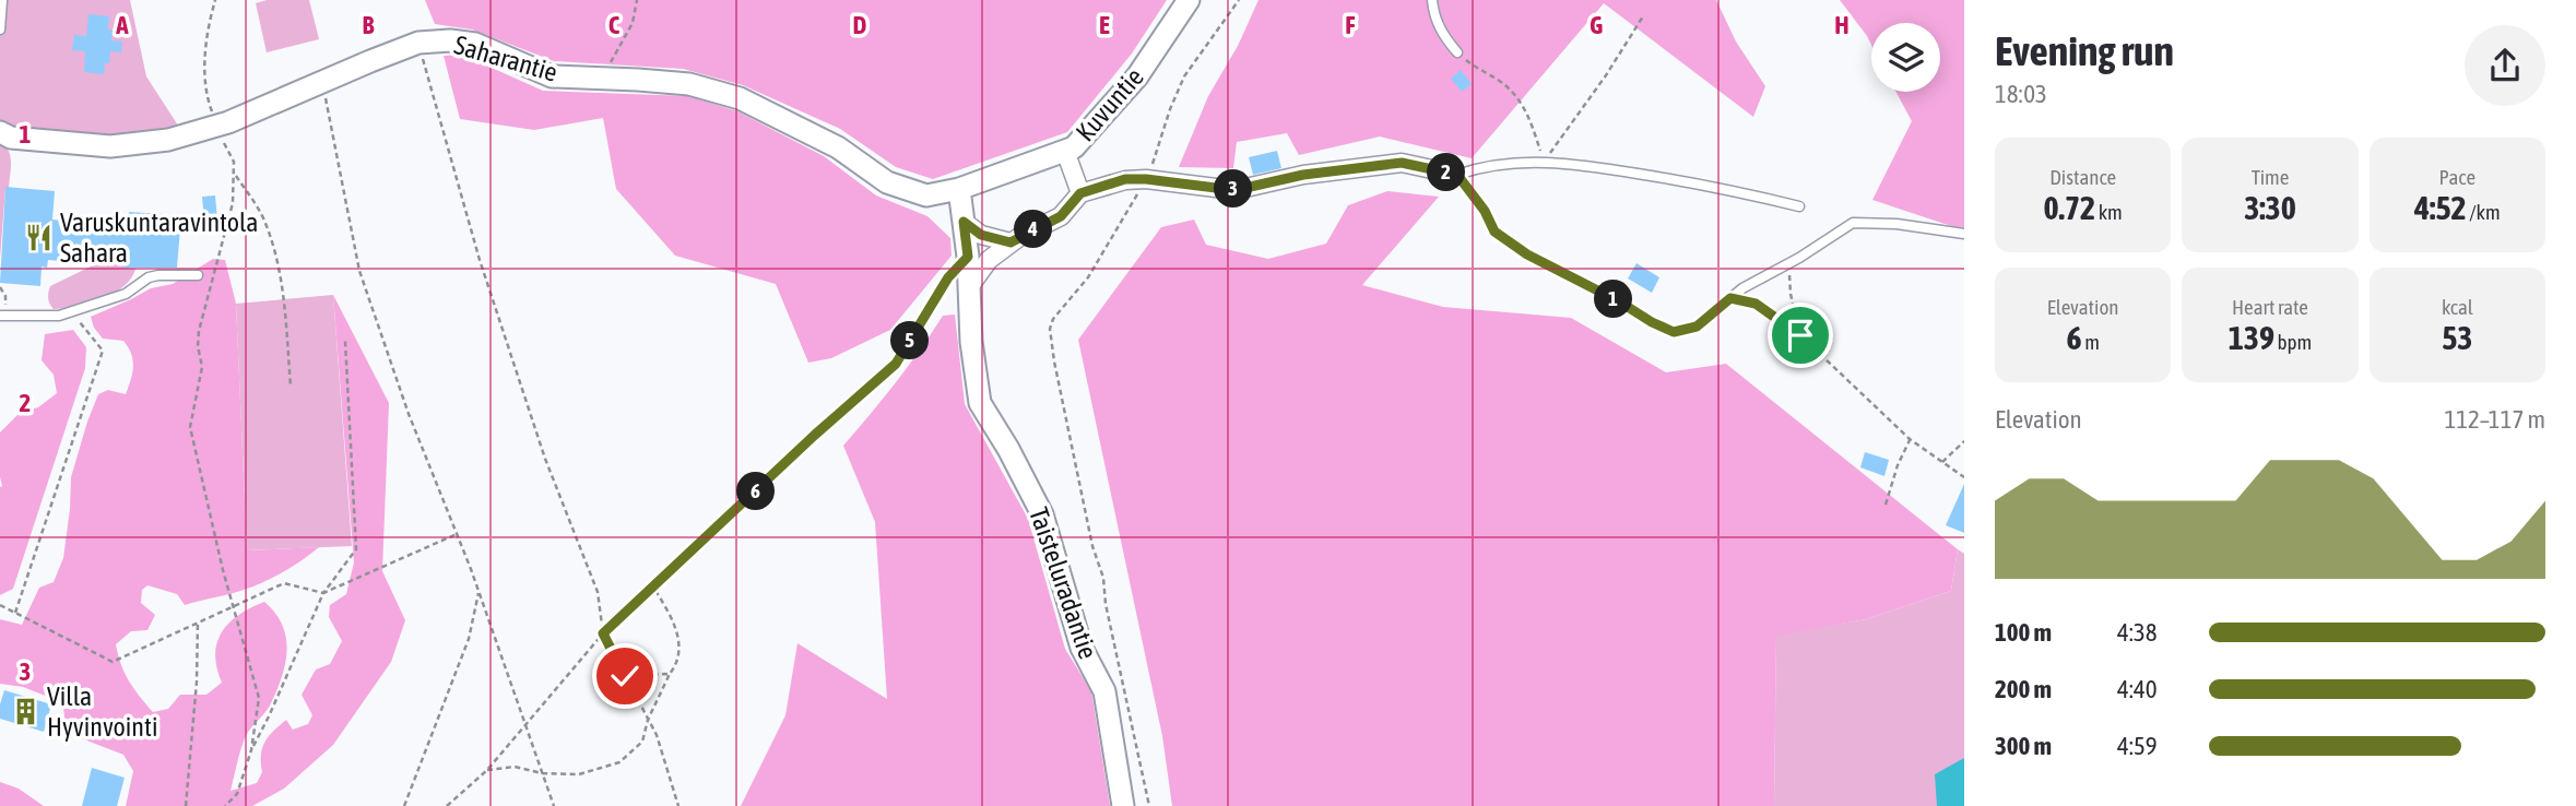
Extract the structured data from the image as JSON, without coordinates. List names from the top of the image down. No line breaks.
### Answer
{"streets":{"street":["Saharantie","Kuvuntie","Taisteluradantie"]},"crossings":[["Saharantie","Kuvuntie"],["Saharantie","Taisteluradantie"],["Kuvuntie","Taisteluradantie"]],"places":{"restaurant":["Varuskuntaravintola Sahara"],"building":["Villa Hyvinvointi"]},"page":{"heading":["Evening run","18:03"],"stats":[["Distance","0.72 km"],["Time","3:30"],["Pace","4:52 /km"],["Elevation","6 m"],["Heart rate","139 bpm"],["kcal","53"]],"pins":["2","3","4","1","5","6"],"chart":["Elevation","112–117 m"],"list":[{"name":"100 m","note":"4:38"},{"name":"200 m","note":"4:40"},{"name":"300 m","note":"4:59"}]},"grid":{"columns":["A","B","C","D","E","F","G","H"],"rows":["1","2","3"]}}
